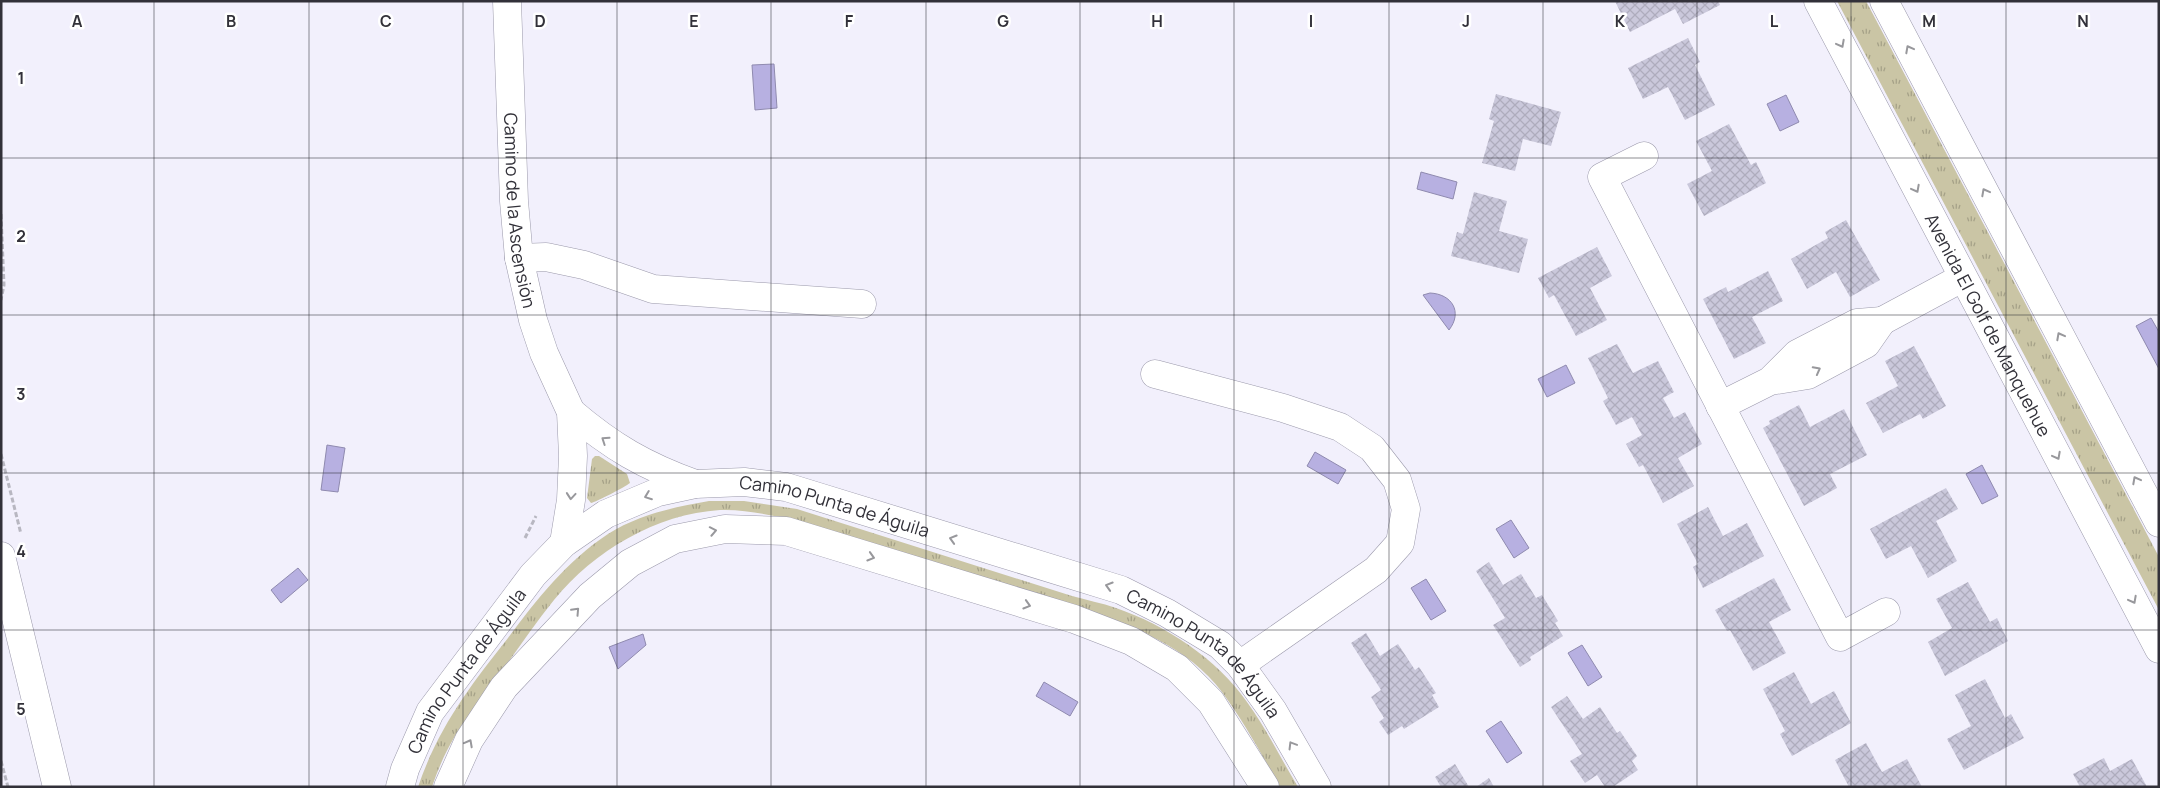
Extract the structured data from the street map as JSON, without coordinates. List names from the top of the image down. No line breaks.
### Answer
{"streets":{"street":["Camino de la Ascensión","Avenida El Golf de Manquehue","Camino Punta de Águila"]},"crossings":[["Camino de la Ascensión","Camino Punta de Águila"]],"grid":{"columns":["A","B","C","D","E","F","G","H","I","J","K","L","M","N"],"rows":["1","2","3","4","5"]}}
